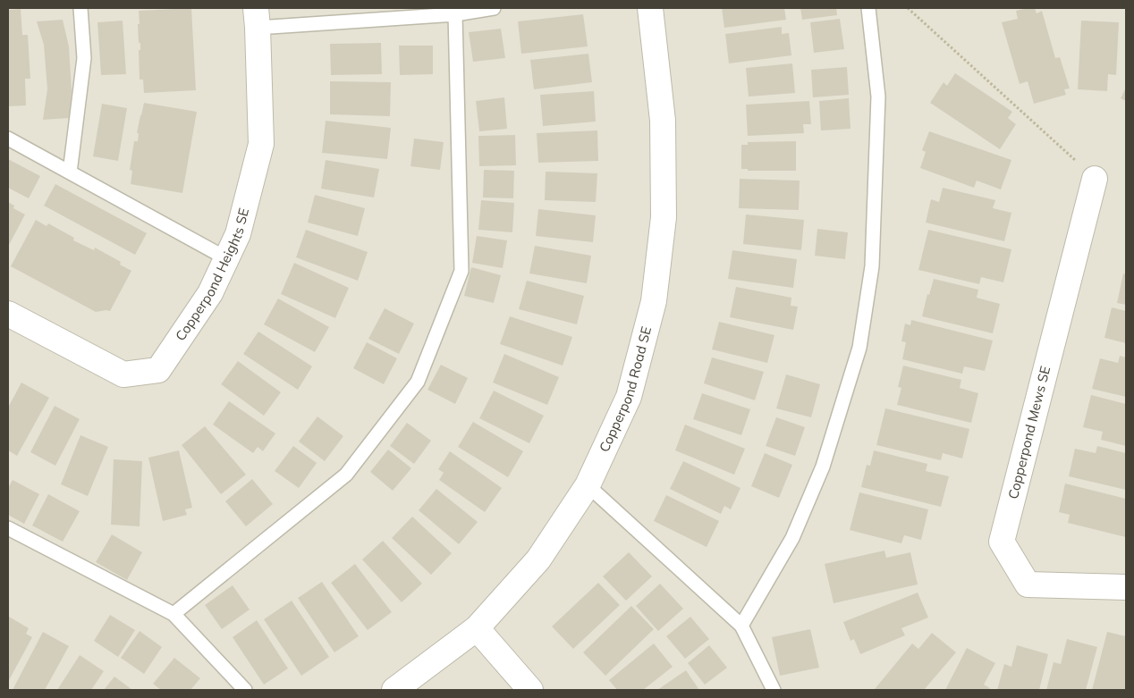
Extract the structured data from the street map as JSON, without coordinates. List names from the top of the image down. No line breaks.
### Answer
{"streets":{"street":["Copperpond Heights SE","Copperpond Road SE","Copperpond Mews SE"]}}
